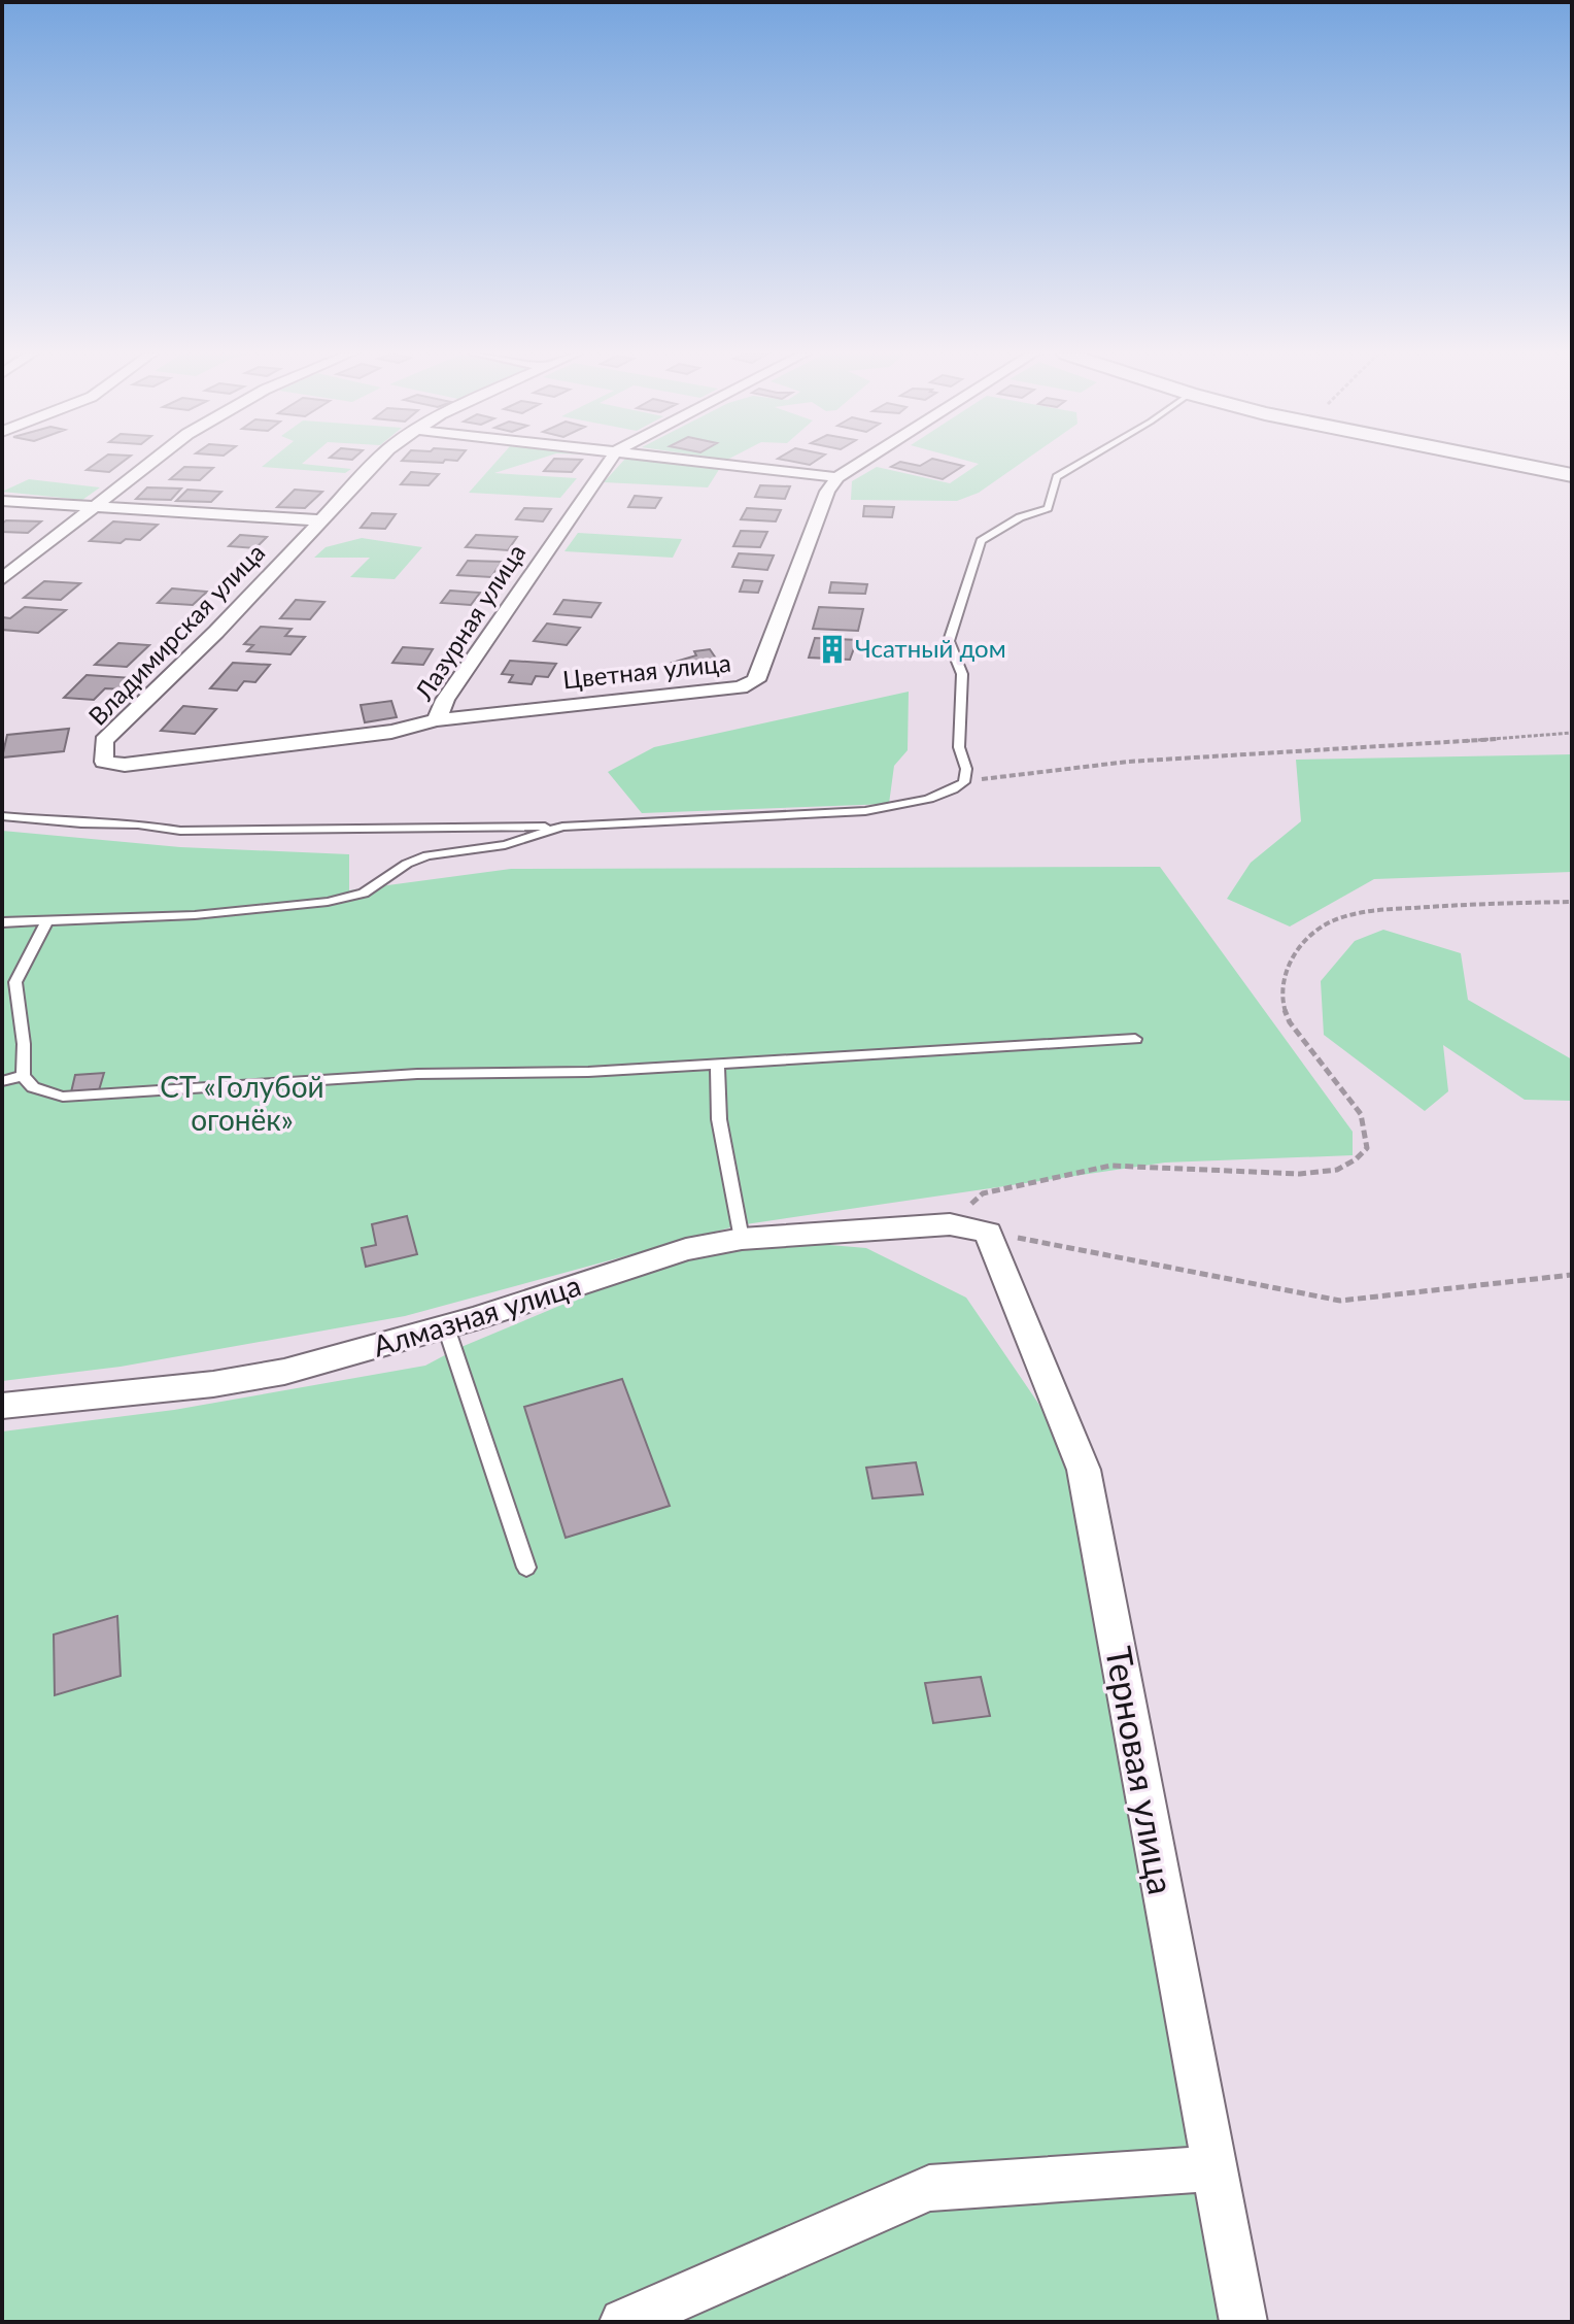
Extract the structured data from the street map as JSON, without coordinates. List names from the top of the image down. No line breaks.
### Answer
{"streets":{"street":["Лазурная улица","Владимирская улица","Цветная улица","Алмазная улица","Терновая улица"]},"crossings":[["Лазурная улица","Владимирская улица"],["Лазурная улица","Цветная улица"],["Алмазная улица","Терновая улица"]],"parks":["СТ «Голубой огонёк»"],"places":{"building":["Чсатный дом"]}}
